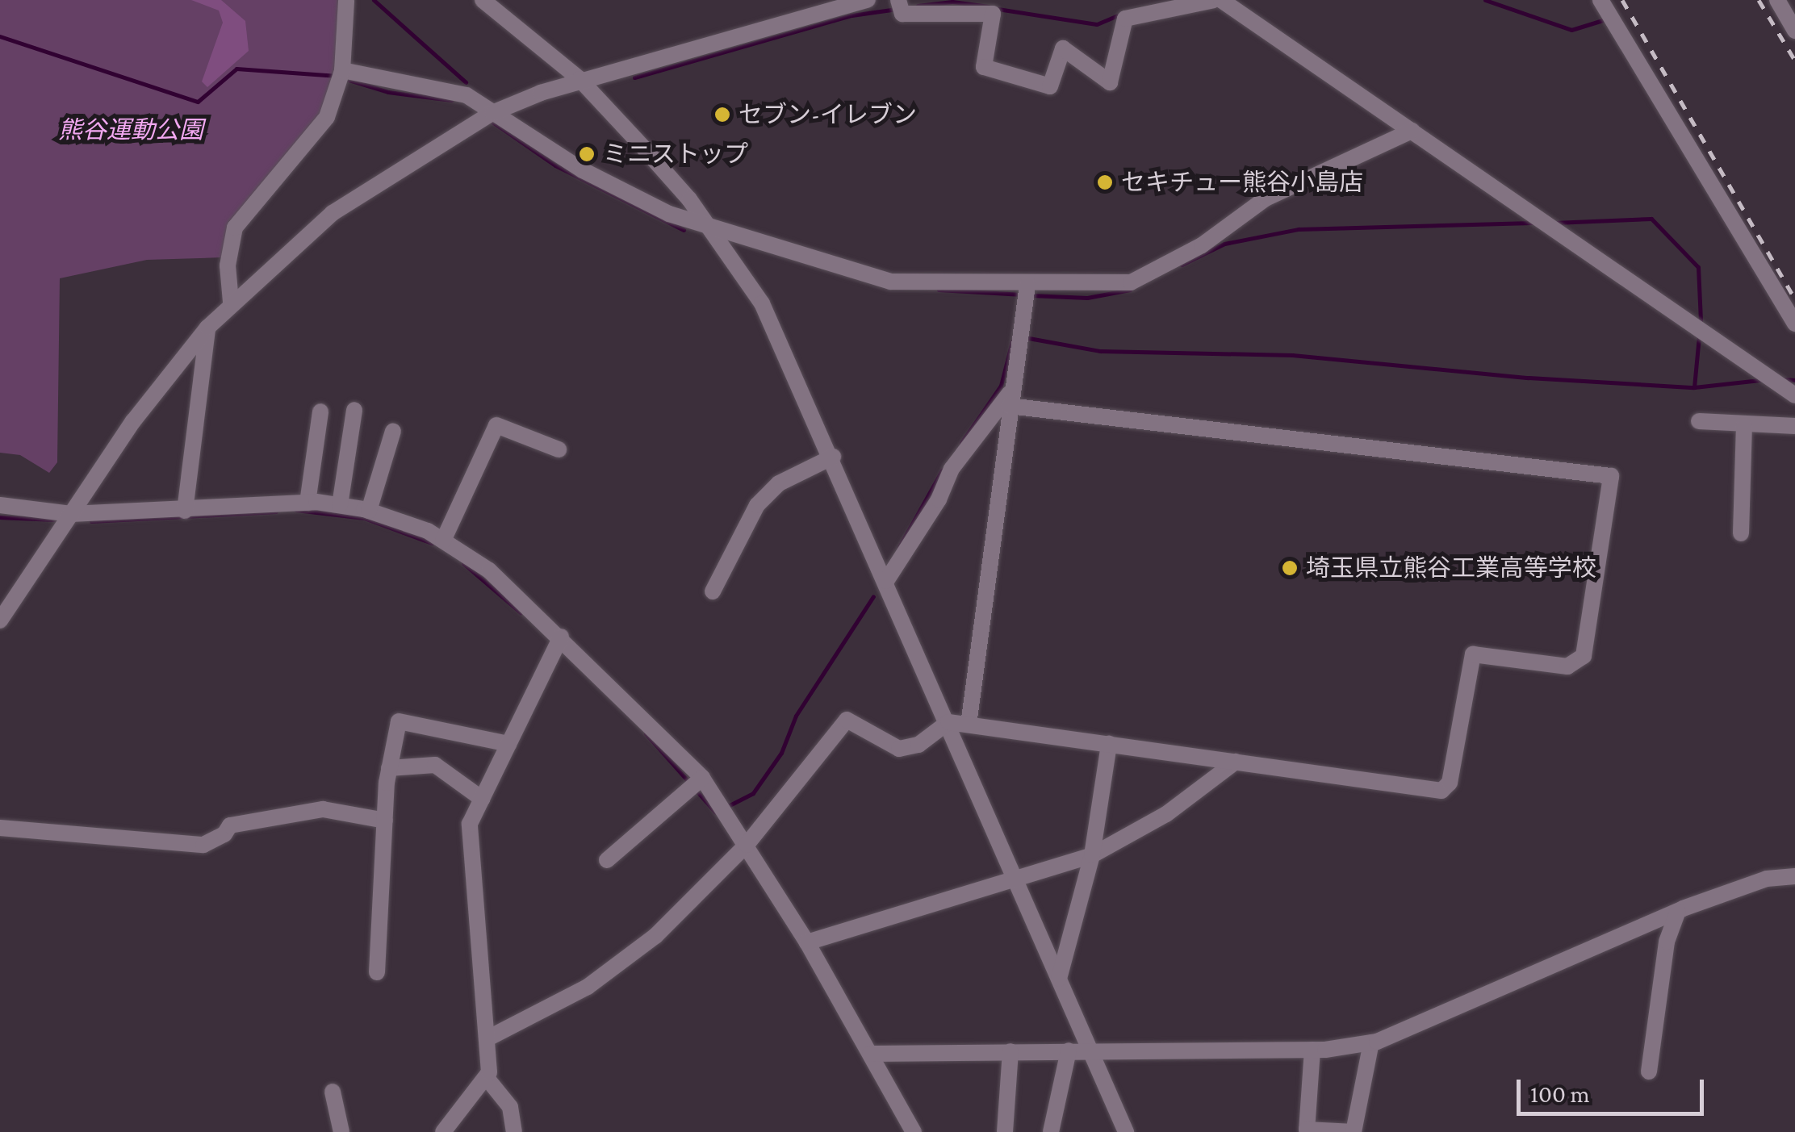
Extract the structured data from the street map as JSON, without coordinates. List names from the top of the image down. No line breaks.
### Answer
{"parks":["熊谷運動公園"],"places":["セブン-イレブン","ミニストップ","セキチュー熊谷小島店","埼玉県立熊谷工業高等学校"],"scale_bar":"100 m"}
